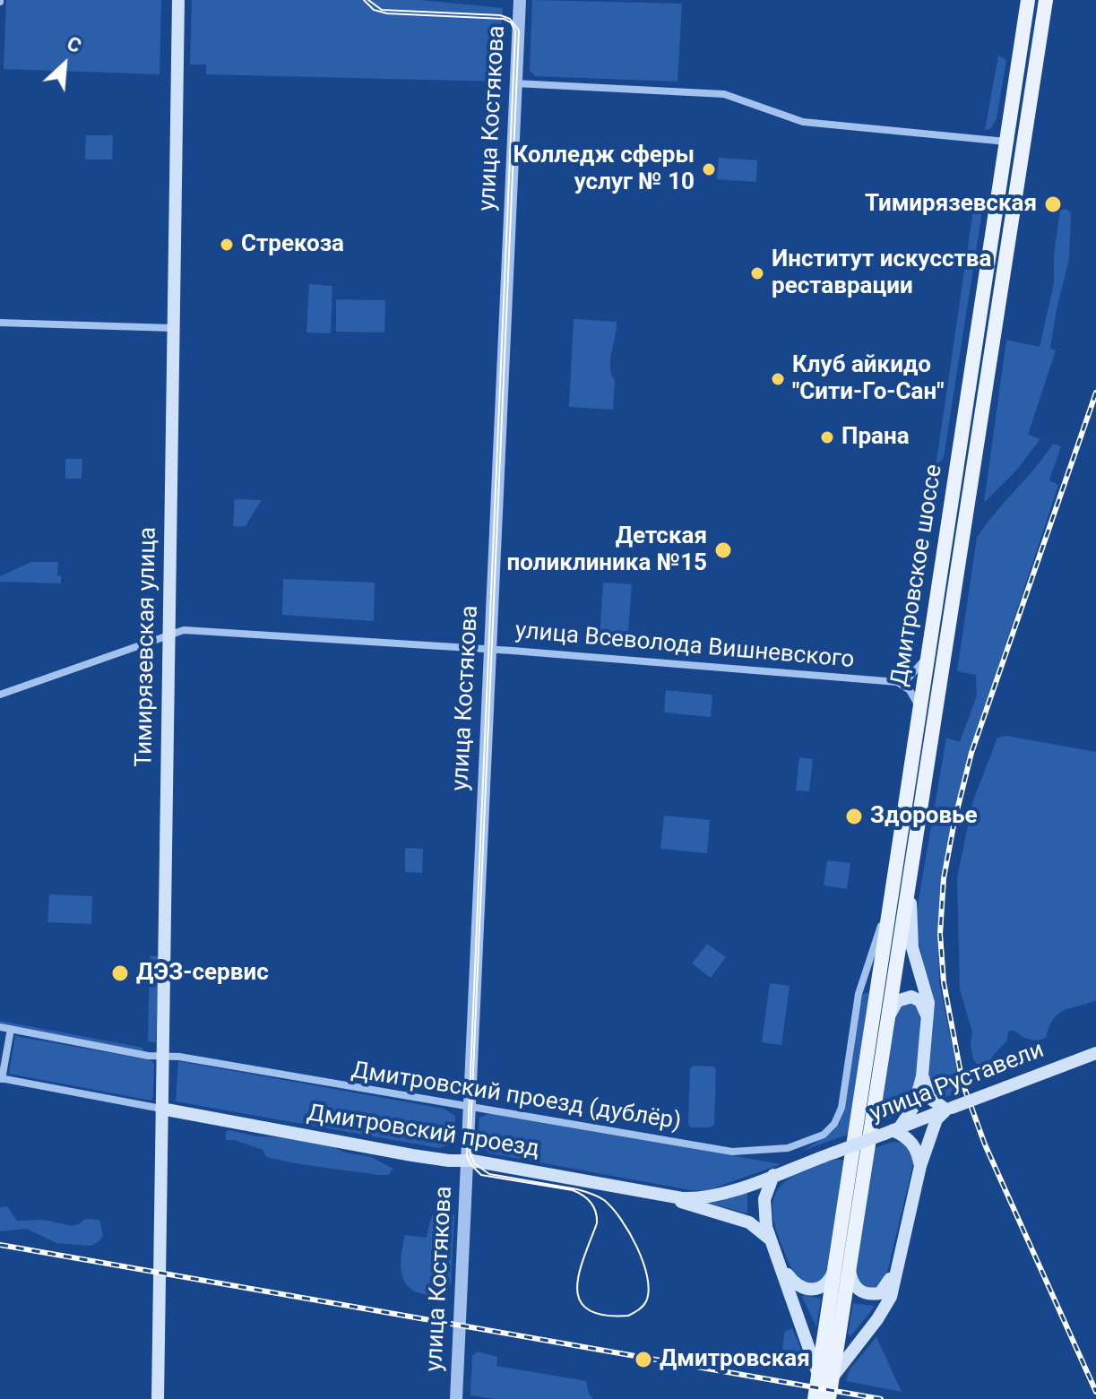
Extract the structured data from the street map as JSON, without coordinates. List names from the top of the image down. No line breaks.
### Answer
{"streets":{"main road":["Дмитровское шоссе","Тимирязевская улица","улица Руставели","Дмитровский проезд"],"street":["улица Костякова","улица Всеволода Вишневского","Дмитровский проезд (дублёр)"]},"crossings":[["улица Костякова","улица Всеволода Вишневского"],["улица Костякова","Дмитровский проезд (дублёр)"],["улица Костякова","Дмитровский проезд"],["Дмитровское шоссе","Дмитровский проезд (дублёр)"],["улица Всеволода Вишневского","Тимирязевская улица"],["Тимирязевская улица","Дмитровский проезд (дублёр)"],["Тимирязевская улица","Дмитровский проезд"],["улица Руставели","Дмитровский проезд"]],"places":["Колледж сферы услуг № 10","Тимирязевская","Стрекоза","Институт искусства реставрации","Клуб айкидо \"Сити-Го-Сан\"","Прана","Детская поликлиника №15","Здоровье","ДЭЗ-сервис","Дмитровская"],"north":"top right"}
